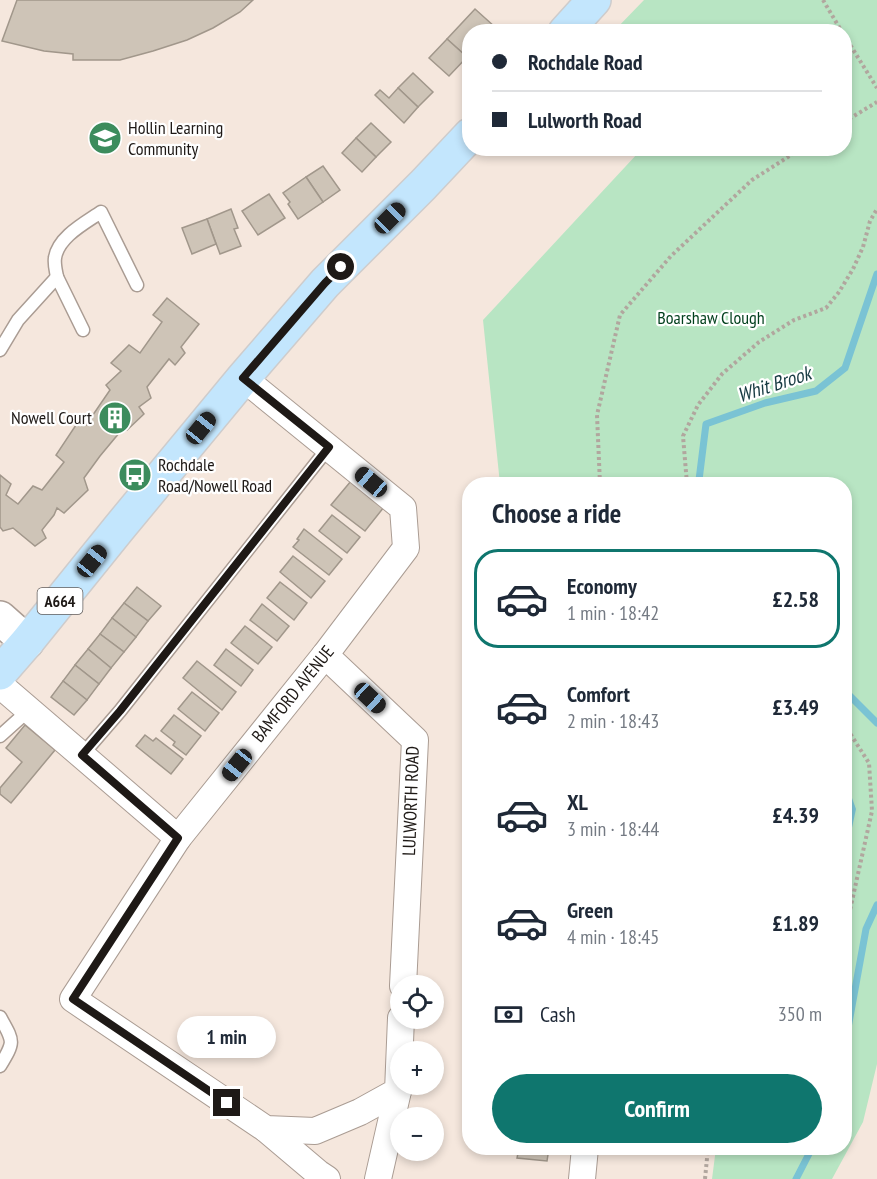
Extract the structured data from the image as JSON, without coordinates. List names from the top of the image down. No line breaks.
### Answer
{"streets":{"main road":["A664"],"street":["BAMFORD AVENUE","LULWORTH ROAD"]},"crossings":[["BAMFORD AVENUE","LULWORTH ROAD"]],"water":["Whit Brook"],"parks":["Boarshaw Clough"],"places":{"school or university":["Hollin Learning Community"],"building":["Nowell Court"],"bus stop":["Rochdale Road/Nowell Road"]},"page":{"banner":["Rochdale Road","Lulworth Road"],"heading":"Choose a ride","list":[{"name":"Economy","note":"1 min · 18:42","value":"£2.58"},{"name":"Comfort","note":"2 min · 18:43","value":"£3.49"},{"name":"XL","note":"3 min · 18:44","value":"£4.39"},{"name":"Green","note":"4 min · 18:45","value":"£1.89"}],"map_buttons":["+","−"],"pay":["Cash","350 m"],"bubble":"1 min","buttons":"Confirm"}}
